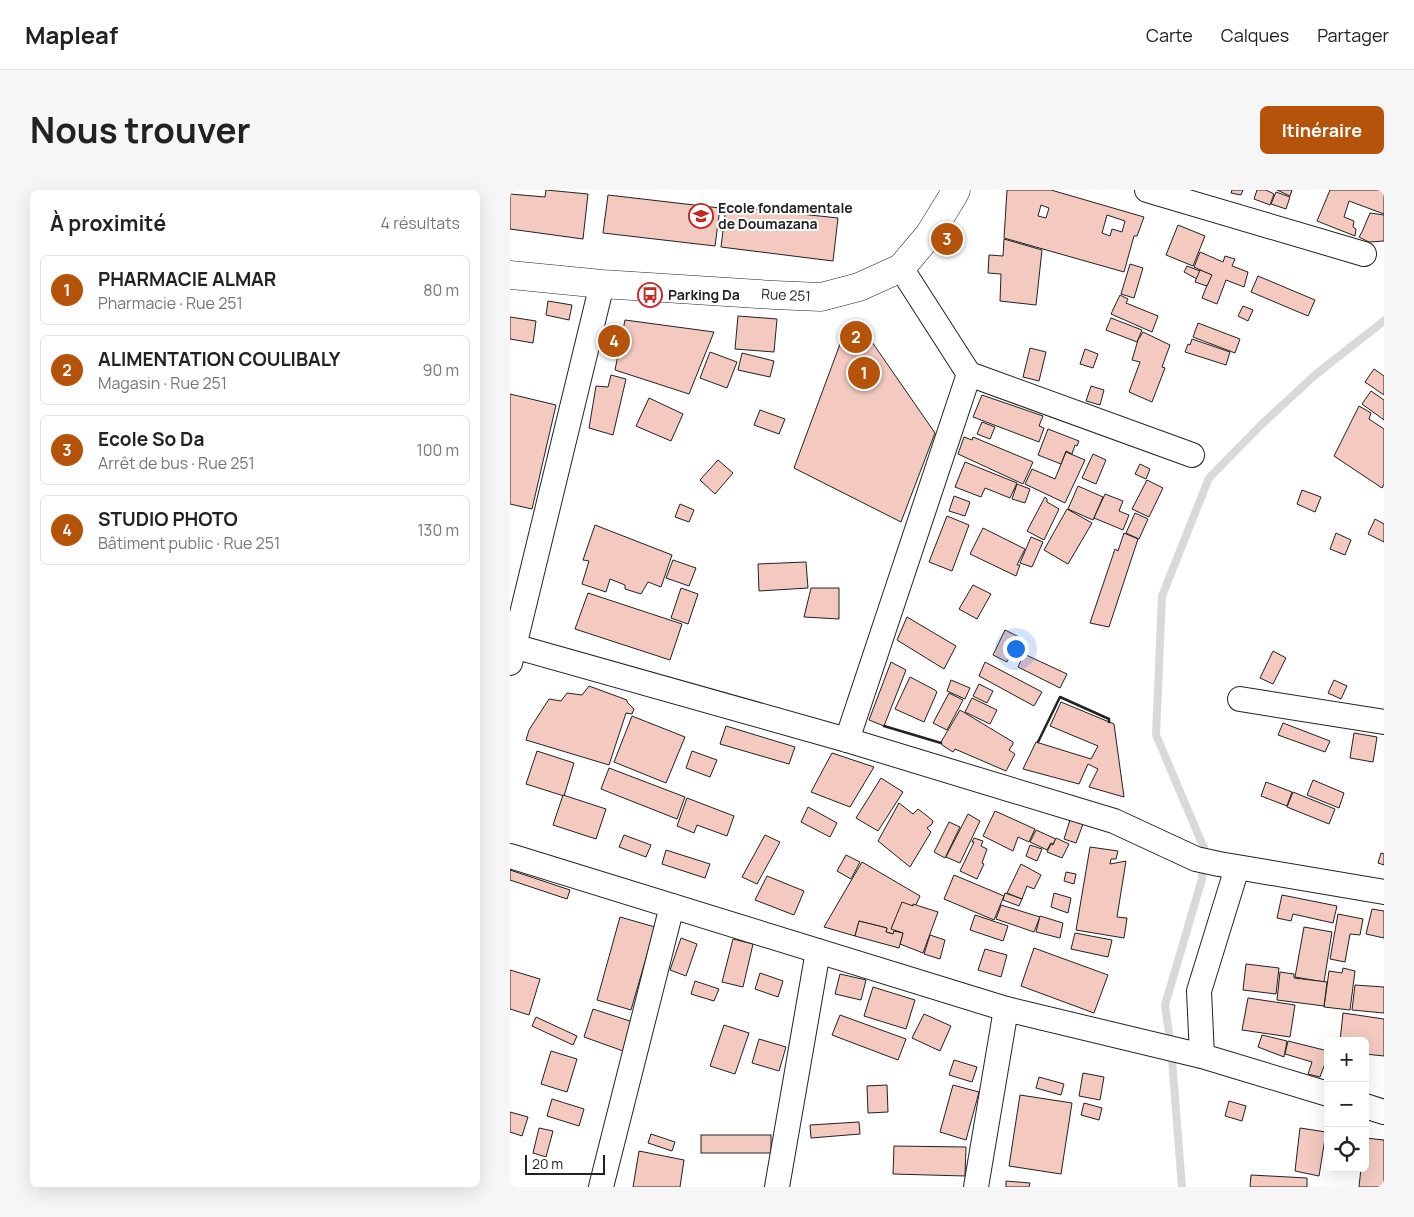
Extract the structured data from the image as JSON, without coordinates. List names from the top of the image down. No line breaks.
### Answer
{"streets":{"main road":["Rue 251"]},"places":{"school or university":["Ecole fondamentale de Doumazana"],"bus stop":["Parking Da"]},"scale_bar":"20 m","page":{"header":"Mapleaf","nav":["Carte","Calques","Partager"],"title":"Nous trouver","buttons":"Itinéraire","heading":["À proximité","4 résultats"],"pins":["3","2","4","1"],"list":[{"mark":"1","name":"PHARMACIE ALMAR","note":"Pharmacie · Rue 251","value":"80 m"},{"mark":"2","name":"ALIMENTATION COULIBALY","note":"Magasin · Rue 251","value":"90 m"},{"mark":"3","name":"Ecole So Da","note":"Arrêt de bus · Rue 251","value":"100 m"},{"mark":"4","name":"STUDIO PHOTO","note":"Bâtiment public · Rue 251","value":"130 m"}],"map_buttons":["+","−"],"scale":"20 m"}}
